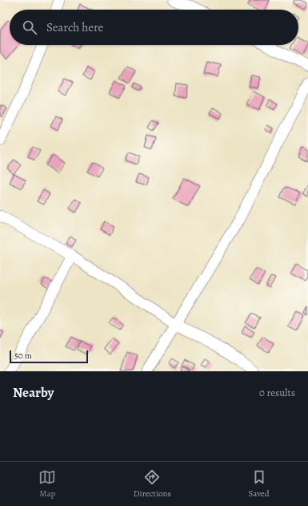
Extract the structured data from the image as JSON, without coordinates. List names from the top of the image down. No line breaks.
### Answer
{"scale_bar":"50 m","page":{"search":"Search here","scale":"50 m","heading":["Nearby","0 results"],"nav":["Map","Directions","Saved"]}}
